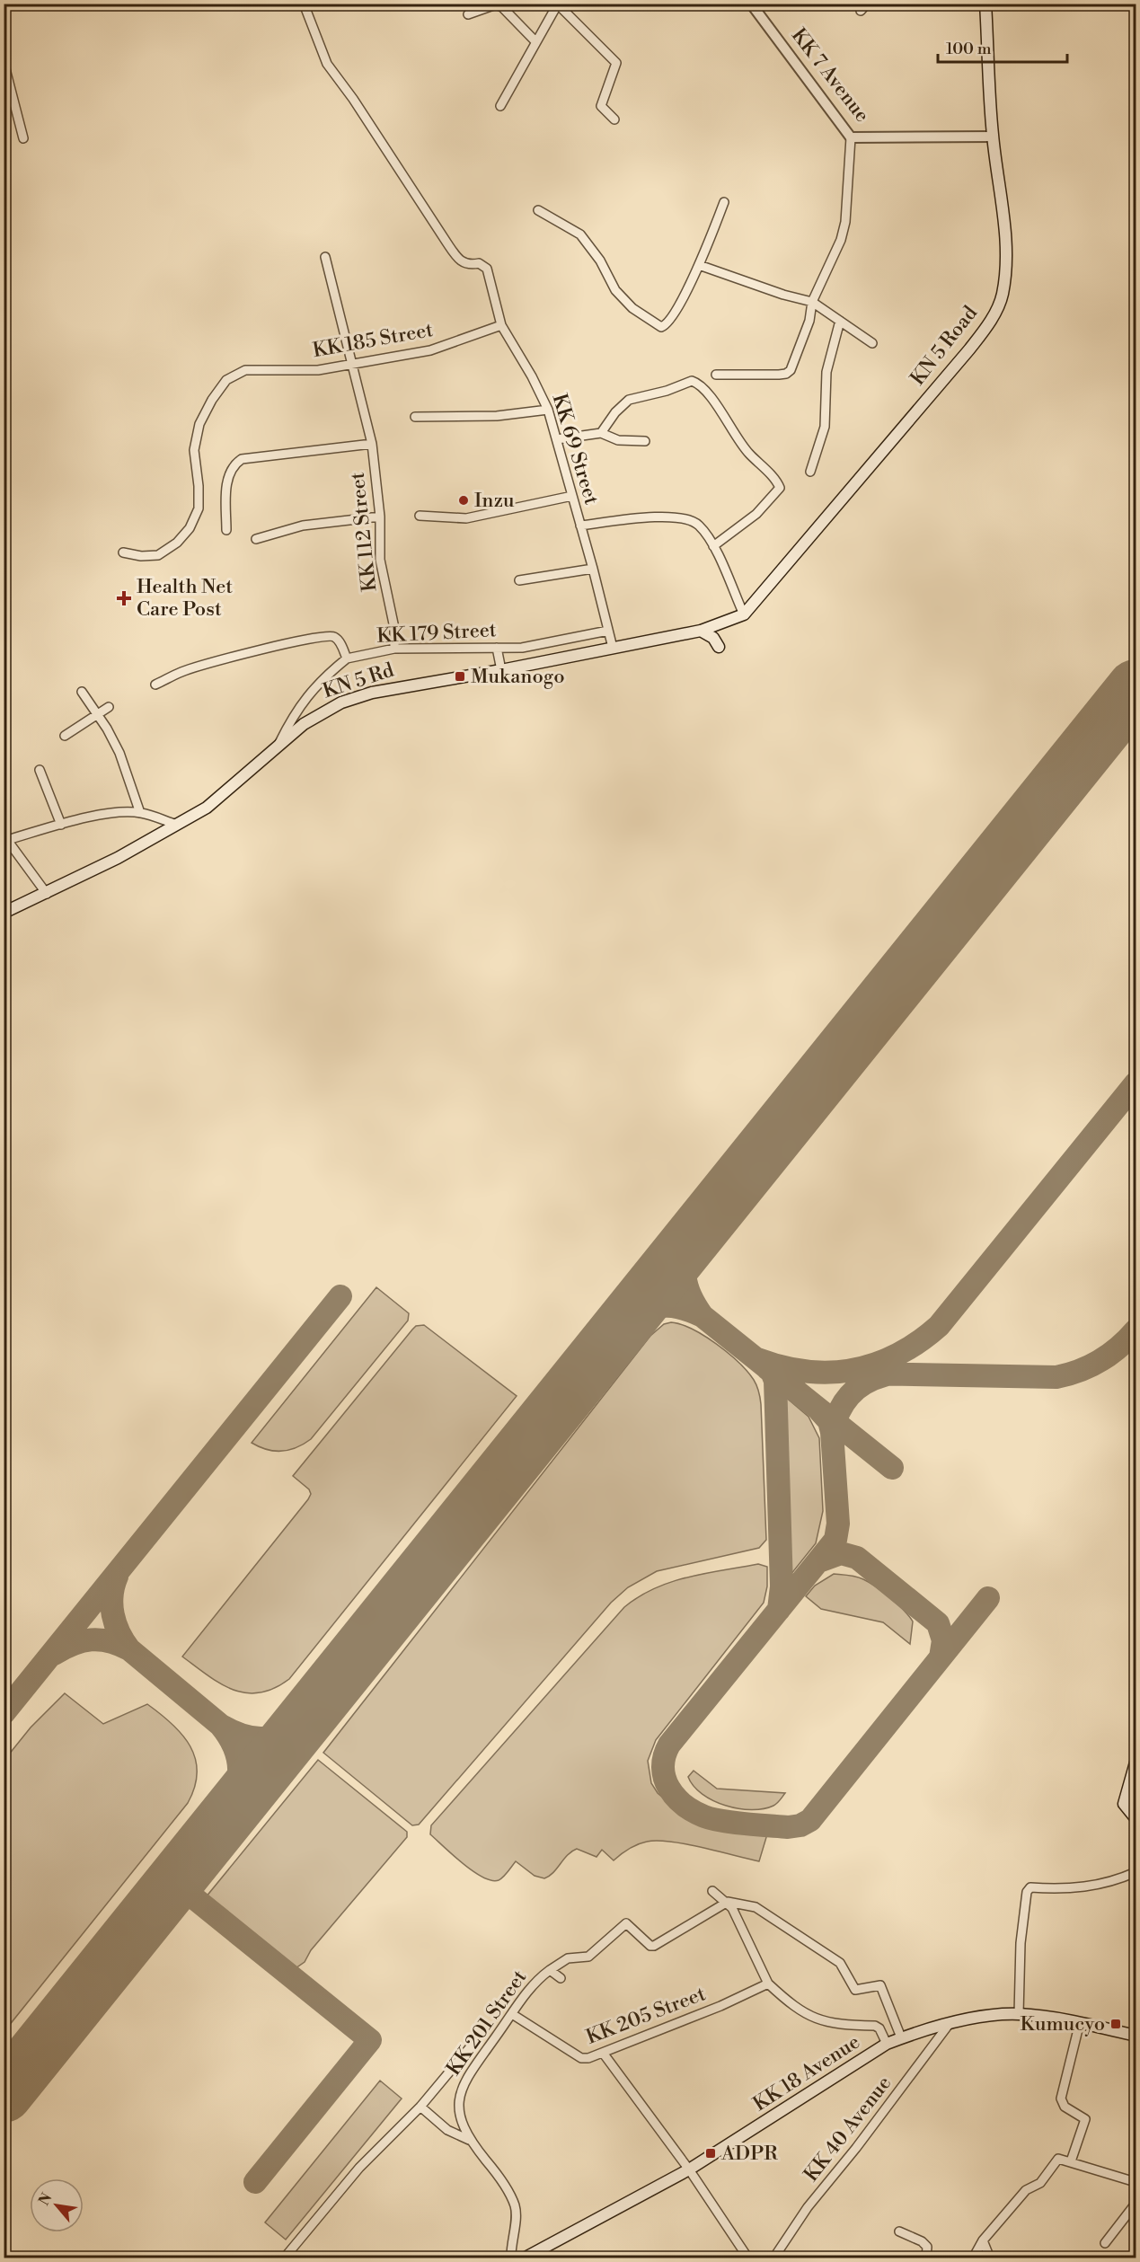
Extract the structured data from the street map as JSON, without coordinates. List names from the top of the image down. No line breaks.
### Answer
{"streets":{"main road":["KN 5 Road","KN 5 Rd","KK 18 Avenue"],"street":["KK 7 Avenue","KK 185 Street","KK 69 Street","KK 112 Street","KK 179 Street","KK 205 Street","KK 201 Street","KK 40 Avenue"]},"crossings":[["KK 7 Avenue","KN 5 Road"],["KK 185 Street","KK 69 Street"],["KK 185 Street","KK 112 Street"],["KN 5 Road","KN 5 Rd"],["KK 69 Street","KK 179 Street"],["KK 69 Street","KN 5 Rd"],["KK 112 Street","KK 179 Street"],["KK 205 Street","KK 201 Street"],["KK 18 Avenue","KK 40 Avenue"]],"places":{"other":["Inzu"],"health":["Health Net Care Post"],"transit":["Mukanogo","Kumucyo","ADPR"]},"scale_bar":"100 m","north":"top left"}
